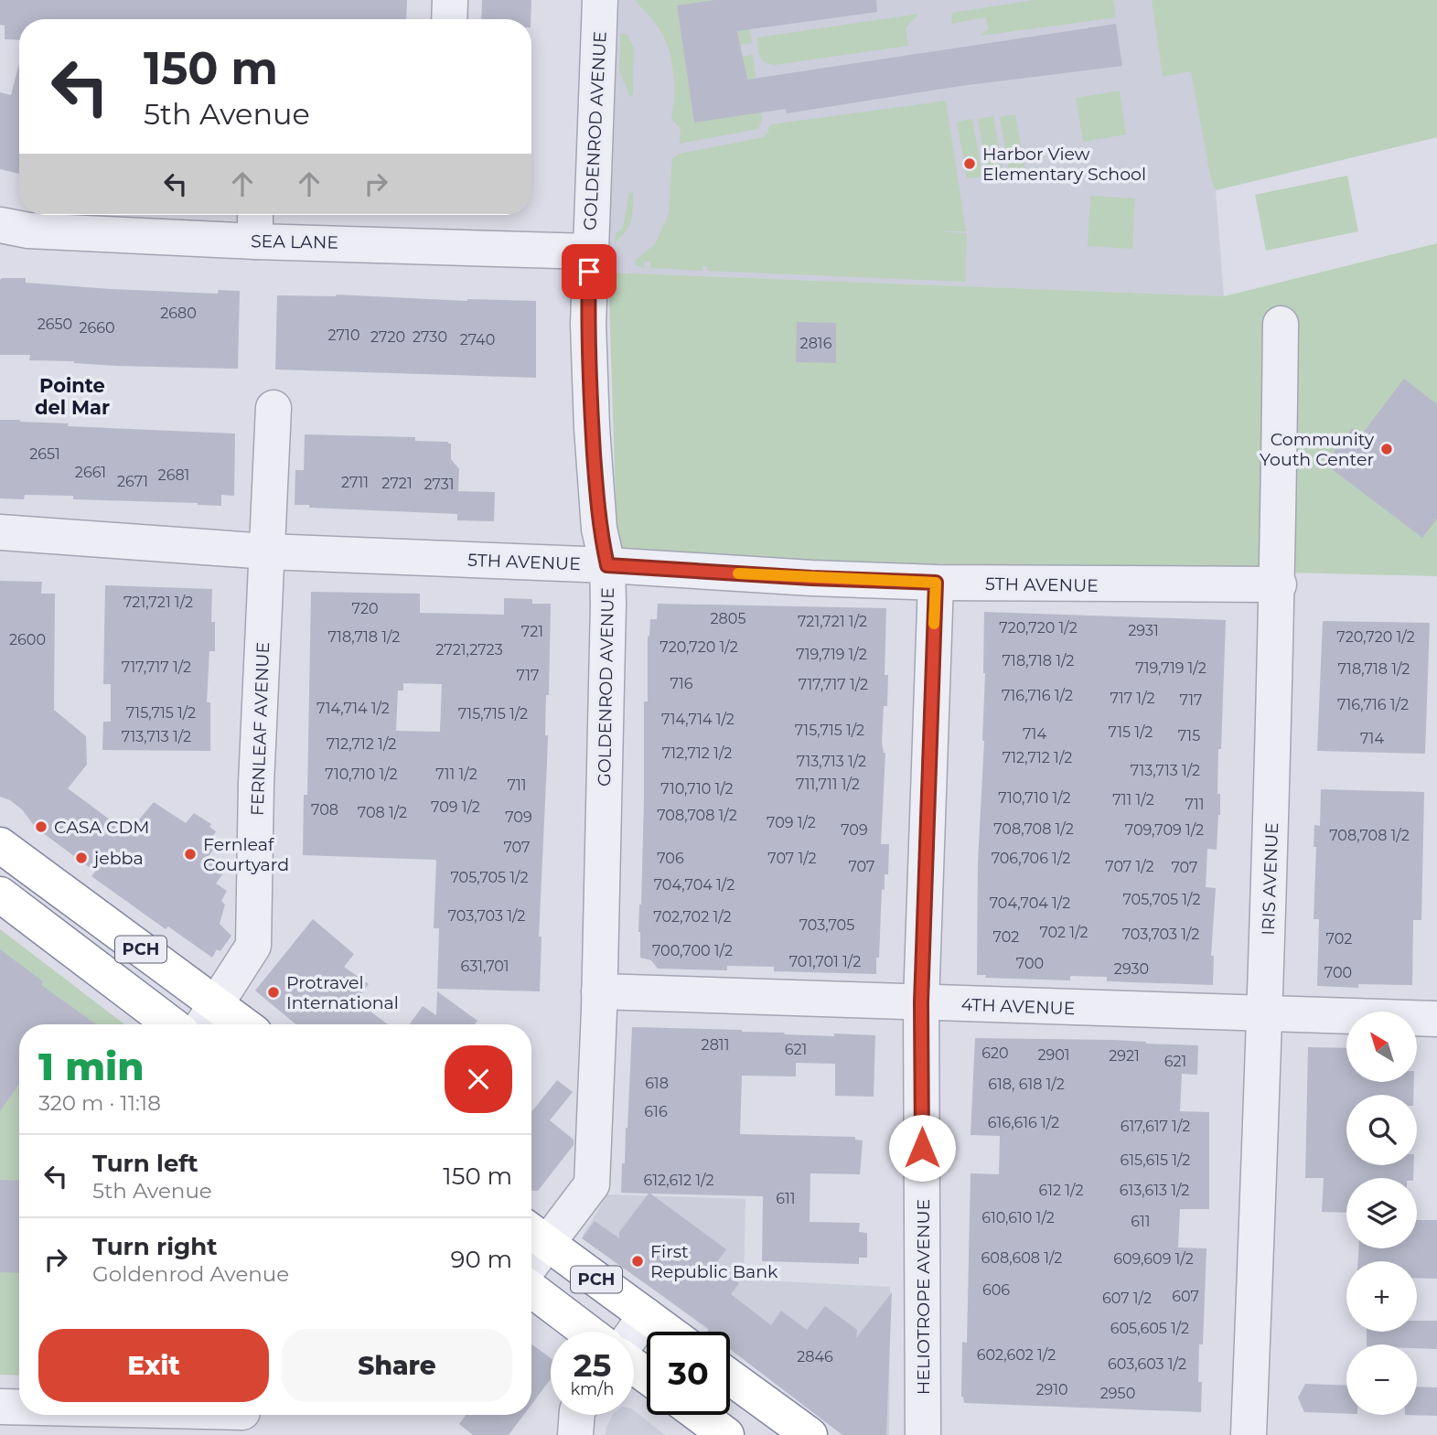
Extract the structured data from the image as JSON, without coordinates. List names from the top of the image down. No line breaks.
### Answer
{"streets":{"highway":["PCH"],"street":["GOLDENROD AVENUE","SEA LANE","5TH AVENUE","FERNLEAF AVENUE","IRIS AVENUE","4TH AVENUE","HELIOTROPE AVENUE"]},"crossings":[["GOLDENROD AVENUE","SEA LANE"],["GOLDENROD AVENUE","5TH AVENUE"],["GOLDENROD AVENUE","PCH"],["GOLDENROD AVENUE","4TH AVENUE"],["5TH AVENUE","FERNLEAF AVENUE"],["5TH AVENUE","IRIS AVENUE"],["5TH AVENUE","HELIOTROPE AVENUE"],["FERNLEAF AVENUE","PCH"],["IRIS AVENUE","4TH AVENUE"],["4TH AVENUE","HELIOTROPE AVENUE"]],"districts":["Pointe del Mar"],"places":["Harbor View Elementary School","Community Youth Center","CASA CDM","Fernleaf Courtyard","jebba","Protravel International","First Republic Bank"],"house_numbers":["2680","2650","2660","2710","2720","2730","2740","2816","2651","2661","2681","2671","2711","2721","2731","721,721 1/2","720","2805","721,721 1/2","720,720 1/2","2931","721","718,718 1/2","720,720 1/2","2600","720,720 1/2","2721,2723","719,719 1/2","718,718 1/2","717,717 1/2","719,719 1/2","718,718 1/2","717","716","717,717 1/2","716,716 1/2","717 1/2","717","716,716 1/2","714,714 1/2","715,715 1/2","715,715 1/2","714,714 1/2","715,715 1/2","715 1/2","714","715","713,713 1/2","714","712,712 1/2","712,712 1/2","712,712 1/2","713,713 1/2","713,713 1/2","710,710 1/2","711 1/2","711,711 1/2","711","710,710 1/2","710,710 1/2","711 1/2","711","709 1/2","708","708 1/2","708,708 1/2","709","709 1/2","708,708 1/2","709","709,709 1/2","708,708 1/2","707","706","707 1/2","706,706 1/2","707","707 1/2","707","705,705 1/2","704,704 1/2","705,705 1/2","704,704 1/2","703,703 1/2","702,702 1/2","703,705","702 1/2","703,703 1/2","702","702","700,700 1/2","701,701 1/2","700","631,701","2930","700","2811","621","620","2901","2921","621","618","618, 618 1/2","616","616,616 1/2","617,617 1/2","615,615 1/2","612,612 1/2","612 1/2","613,613 1/2","611","610,610 1/2","611","608,608 1/2","609,609 1/2","606","607","607 1/2","605,605 1/2","602,602 1/2","2846","603,603 1/2","2910","2950"],"north":"top left","page":{"turn":["150 m","5th Avenue"],"map_buttons":["+","−"],"heading":["1 min","320 m · 11:18"],"list":[{"name":"Turn left","note":"5th Avenue","value":"150 m"},{"name":"Turn right","note":"Goldenrod Avenue","value":"90 m"}],"buttons":["Exit","Share"],"speed":"25 km/h","limit":"30"}}
